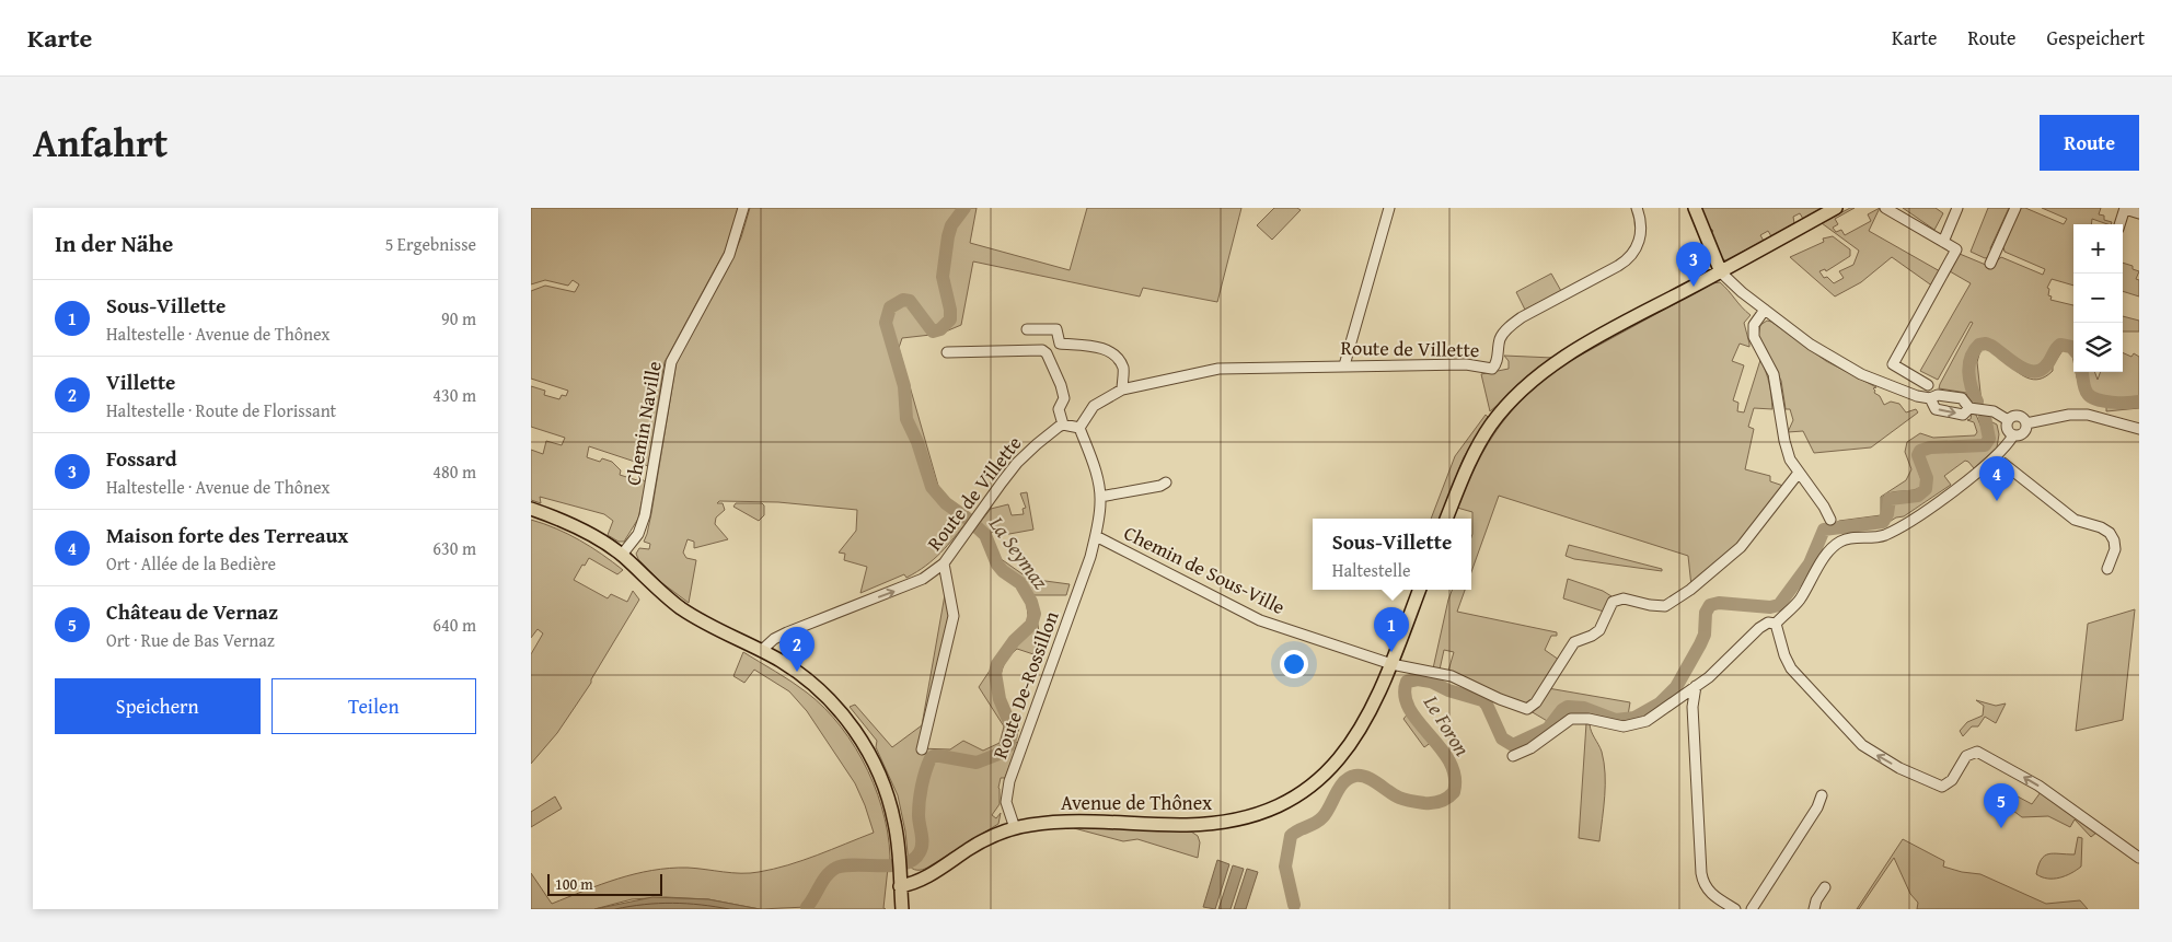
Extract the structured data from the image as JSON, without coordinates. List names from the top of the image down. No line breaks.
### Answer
{"streets":{"main road":["Avenue de Thônex"],"street":["Route de Villette","Chemin Naville","Chemin de Sous-Ville","Route De-Rossillon"]},"crossings":[["Route de Villette","Route De-Rossillon"],["Chemin de Sous-Ville","Route De-Rossillon"],["Chemin de Sous-Ville","Avenue de Thônex"],["Route De-Rossillon","Avenue de Thônex"]],"water":["La Seymaz","Le Foron"],"scale_bar":"100 m","page":{"header":"Karte","nav":["Karte","Route","Gespeichert"],"title":"Anfahrt","buttons":["Route",["Speichern","Teilen"]],"heading":["In der Nähe","5 Ergebnisse"],"map_buttons":["+","−"],"pins":["3","4","1","2","5"],"list":[{"mark":"1","name":"Sous-Villette","note":"Haltestelle · Avenue de Thônex","value":"90 m"},{"mark":"2","name":"Villette","note":"Haltestelle · Route de Florissant","value":"430 m"},{"mark":"3","name":"Fossard","note":"Haltestelle · Avenue de Thônex","value":"480 m"},{"mark":"4","name":"Maison forte des Terreaux","note":"Ort · Allée de la Bedière","value":"630 m"},{"mark":"5","name":"Château de Vernaz","note":"Ort · Rue de Bas Vernaz","value":"640 m"}],"popup":["Sous-Villette","Haltestelle"],"scale":"100 m"}}
